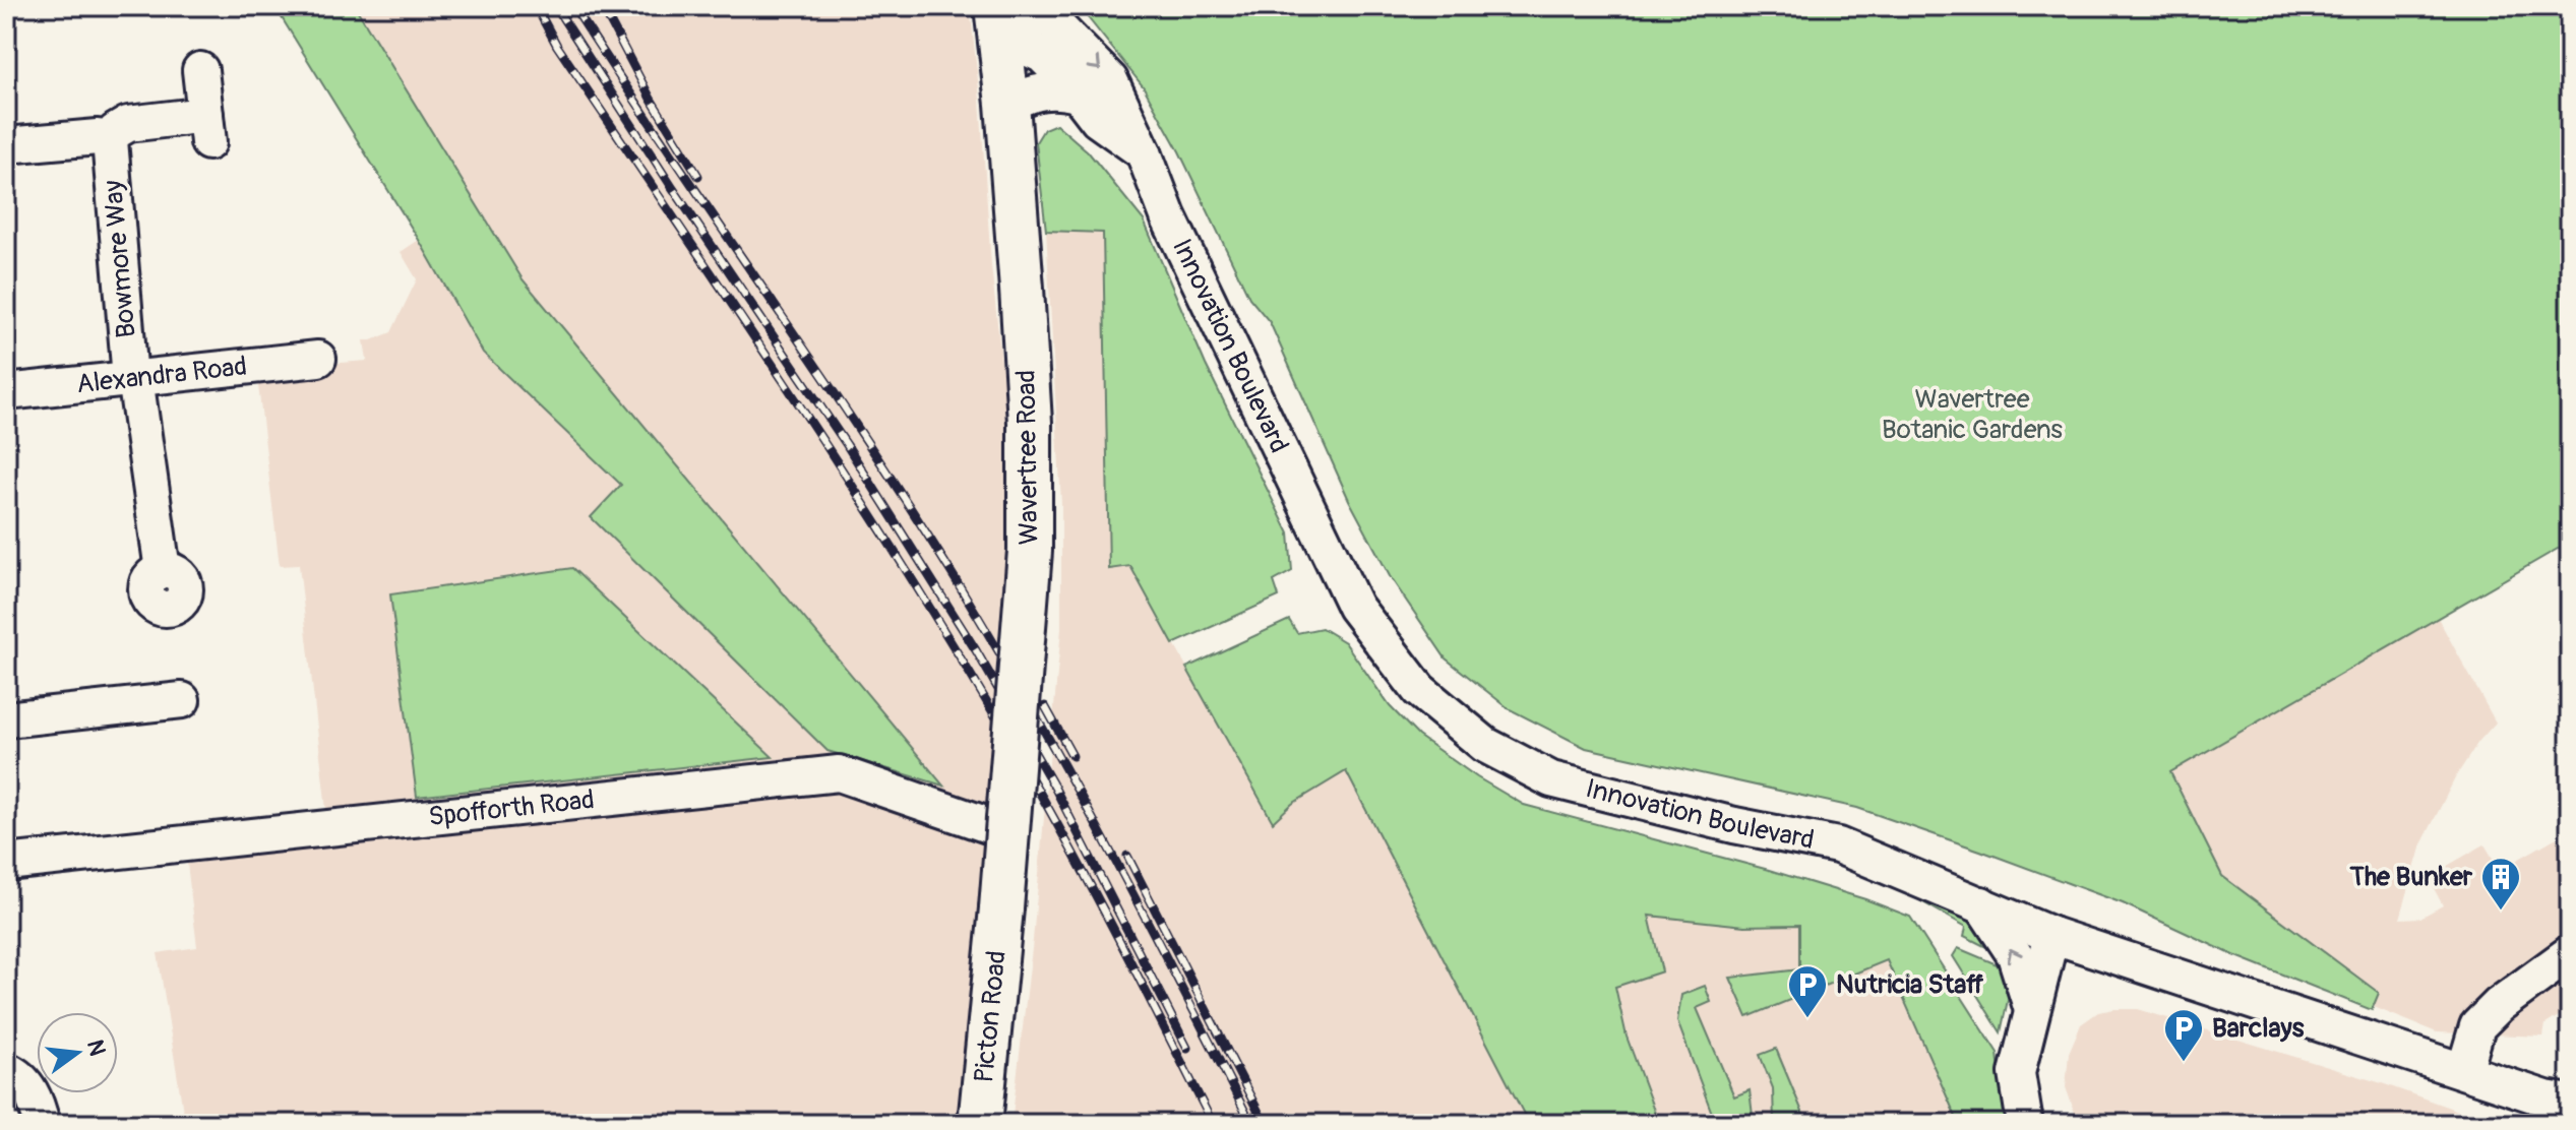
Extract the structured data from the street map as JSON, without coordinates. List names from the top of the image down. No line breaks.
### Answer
{"streets":{"main road":["Wavertree Road","Picton Road"],"street":["Bowmore Way","Innovation Boulevard","Alexandra Road","Spofforth Road"]},"crossings":[["Bowmore Way","Alexandra Road"],["Innovation Boulevard","Wavertree Road"],["Wavertree Road","Spofforth Road"],["Wavertree Road","Picton Road"]],"parks":["Wavertree Botanic Gardens"],"places":{"building":["The Bunker"],"parking":["Nutricia Staff","Barclays"]},"north":"right"}
